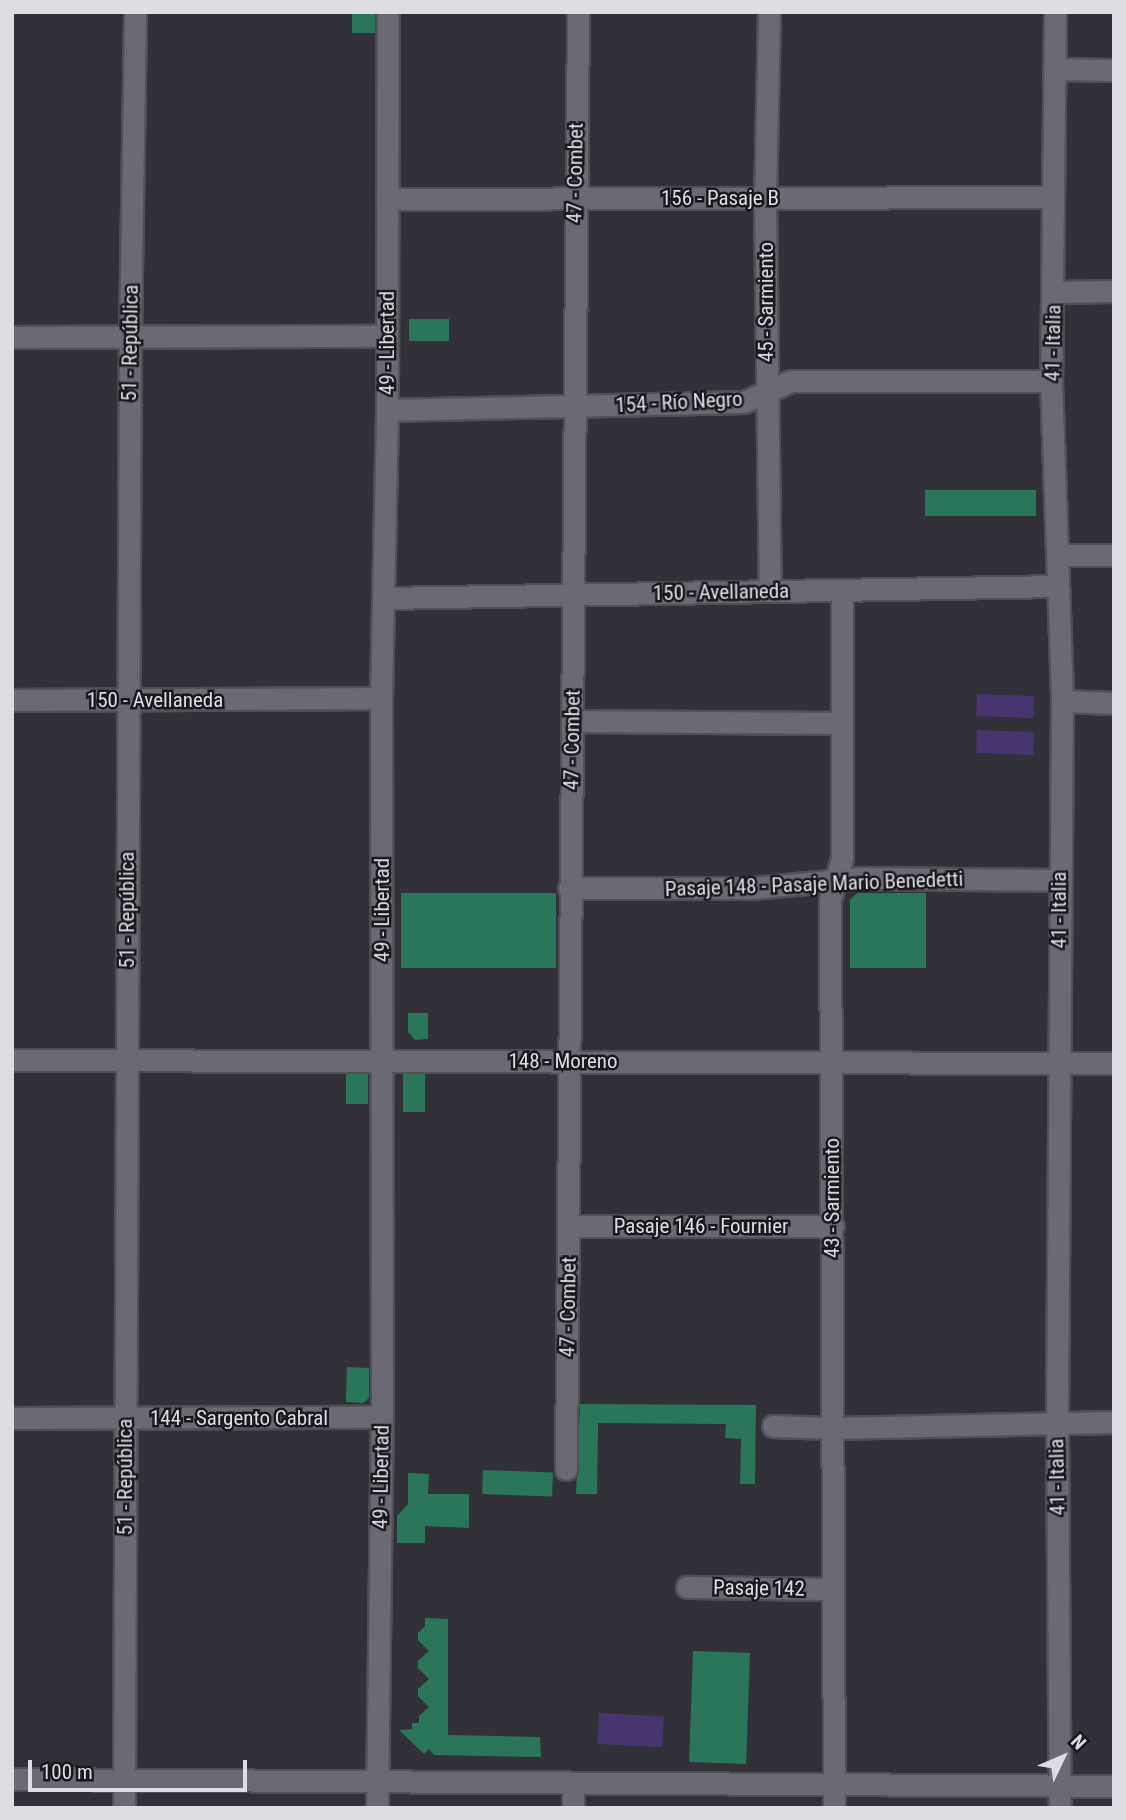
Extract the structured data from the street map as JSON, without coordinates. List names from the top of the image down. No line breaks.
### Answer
{"streets":{"street":["47 - Combet","156 - Pasaje B","45 - Sarmiento","51 - República","49 - Libertad","41 - Italia","154 - Río Negro","150 - Avellaneda","Pasaje 148 - Pasaje Mario Benedetti","148 - Moreno","43 - Sarmiento","Pasaje 146 - Fournier","144 - Sargento Cabral","Pasaje 142"]},"crossings":[["47 - Combet","156 - Pasaje B"],["47 - Combet","154 - Río Negro"],["47 - Combet","150 - Avellaneda"],["47 - Combet","Pasaje 148 - Pasaje Mario Benedetti"],["47 - Combet","148 - Moreno"],["47 - Combet","Pasaje 146 - Fournier"],["156 - Pasaje B","45 - Sarmiento"],["156 - Pasaje B","49 - Libertad"],["156 - Pasaje B","41 - Italia"],["45 - Sarmiento","154 - Río Negro"],["45 - Sarmiento","150 - Avellaneda"],["51 - República","150 - Avellaneda"],["51 - República","148 - Moreno"],["51 - República","144 - Sargento Cabral"],["49 - Libertad","154 - Río Negro"],["49 - Libertad","150 - Avellaneda"],["49 - Libertad","148 - Moreno"],["49 - Libertad","144 - Sargento Cabral"],["41 - Italia","154 - Río Negro"],["41 - Italia","150 - Avellaneda"],["41 - Italia","Pasaje 148 - Pasaje Mario Benedetti"],["41 - Italia","148 - Moreno"],["150 - Avellaneda","43 - Sarmiento"],["Pasaje 148 - Pasaje Mario Benedetti","43 - Sarmiento"],["148 - Moreno","43 - Sarmiento"],["43 - Sarmiento","Pasaje 146 - Fournier"],["43 - Sarmiento","Pasaje 142"]],"scale_bar":"100 m","north":"top right"}
